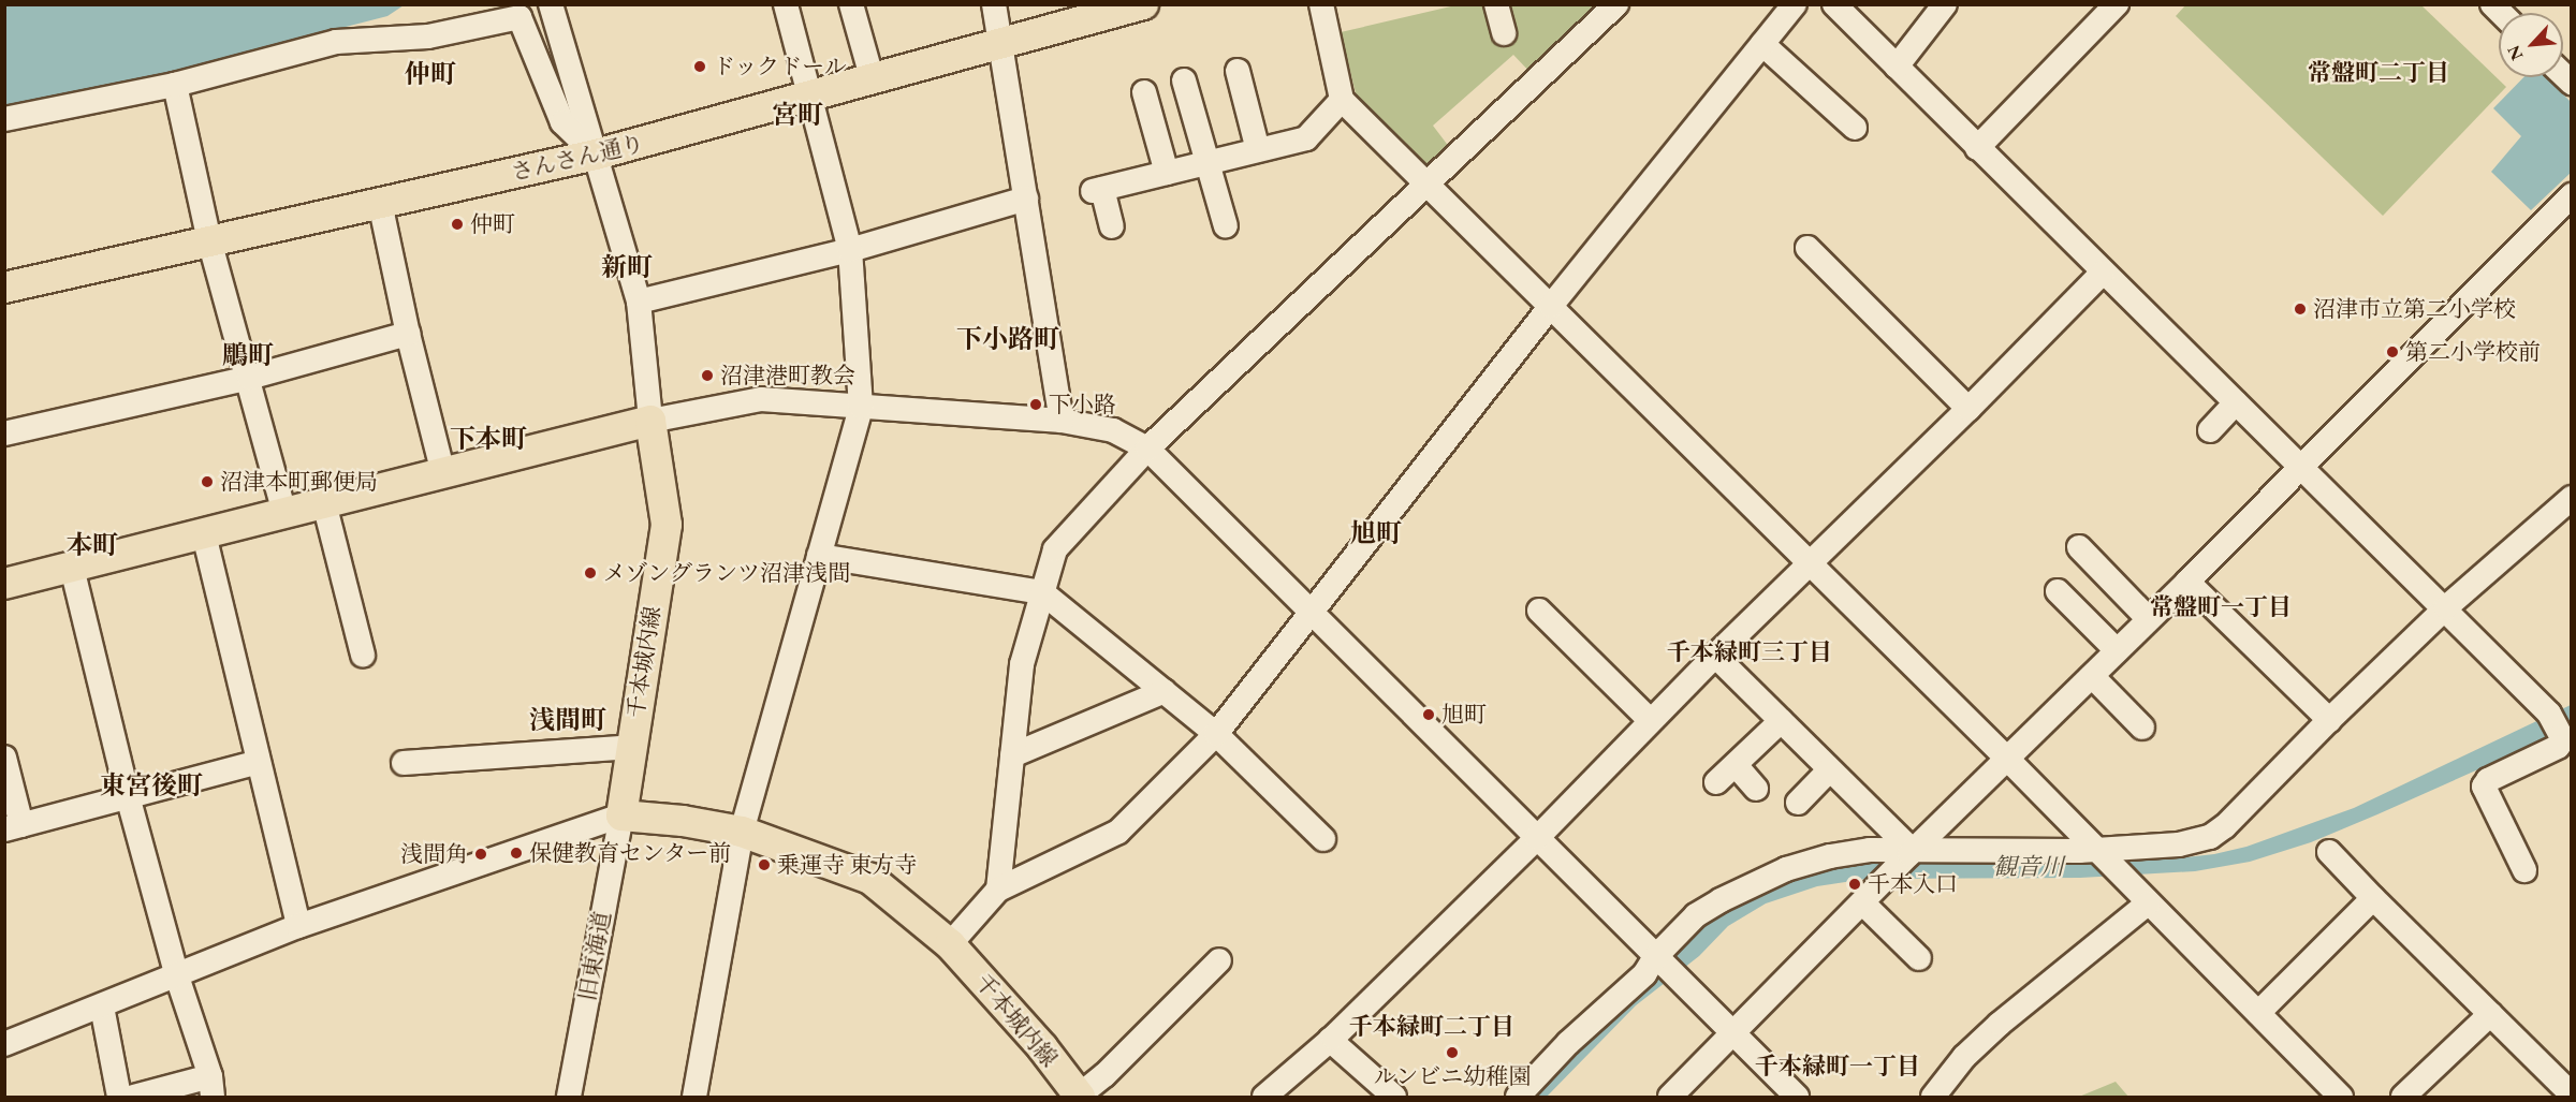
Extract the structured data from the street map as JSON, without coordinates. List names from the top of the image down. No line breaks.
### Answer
{"streets":{"main road":["さんさん通り","千本城内線"],"street":["旧東海道"]},"crossings":[["千本城内線","旧東海道"]],"districts":["常盤町二丁目","仲町","宮町","新町","下小路町","鵰町","下本町","旭町","本町","常盤町一丁目","千本緑町三丁目","浅間町","東宮後町","千本緑町二丁目","千本緑町一丁目"],"water":["観音川"],"places":["ドックドール","仲町","沼津市立第二小学校","第二小学校前","沼津港町教会","下小路","沼津本町郵便局","メゾングランツ沼津浅間","旭町","保健教育センター前","浅間角","乗運寺 東方寺","千本入口","ルンビニ幼稚園"],"north":"bottom left"}
